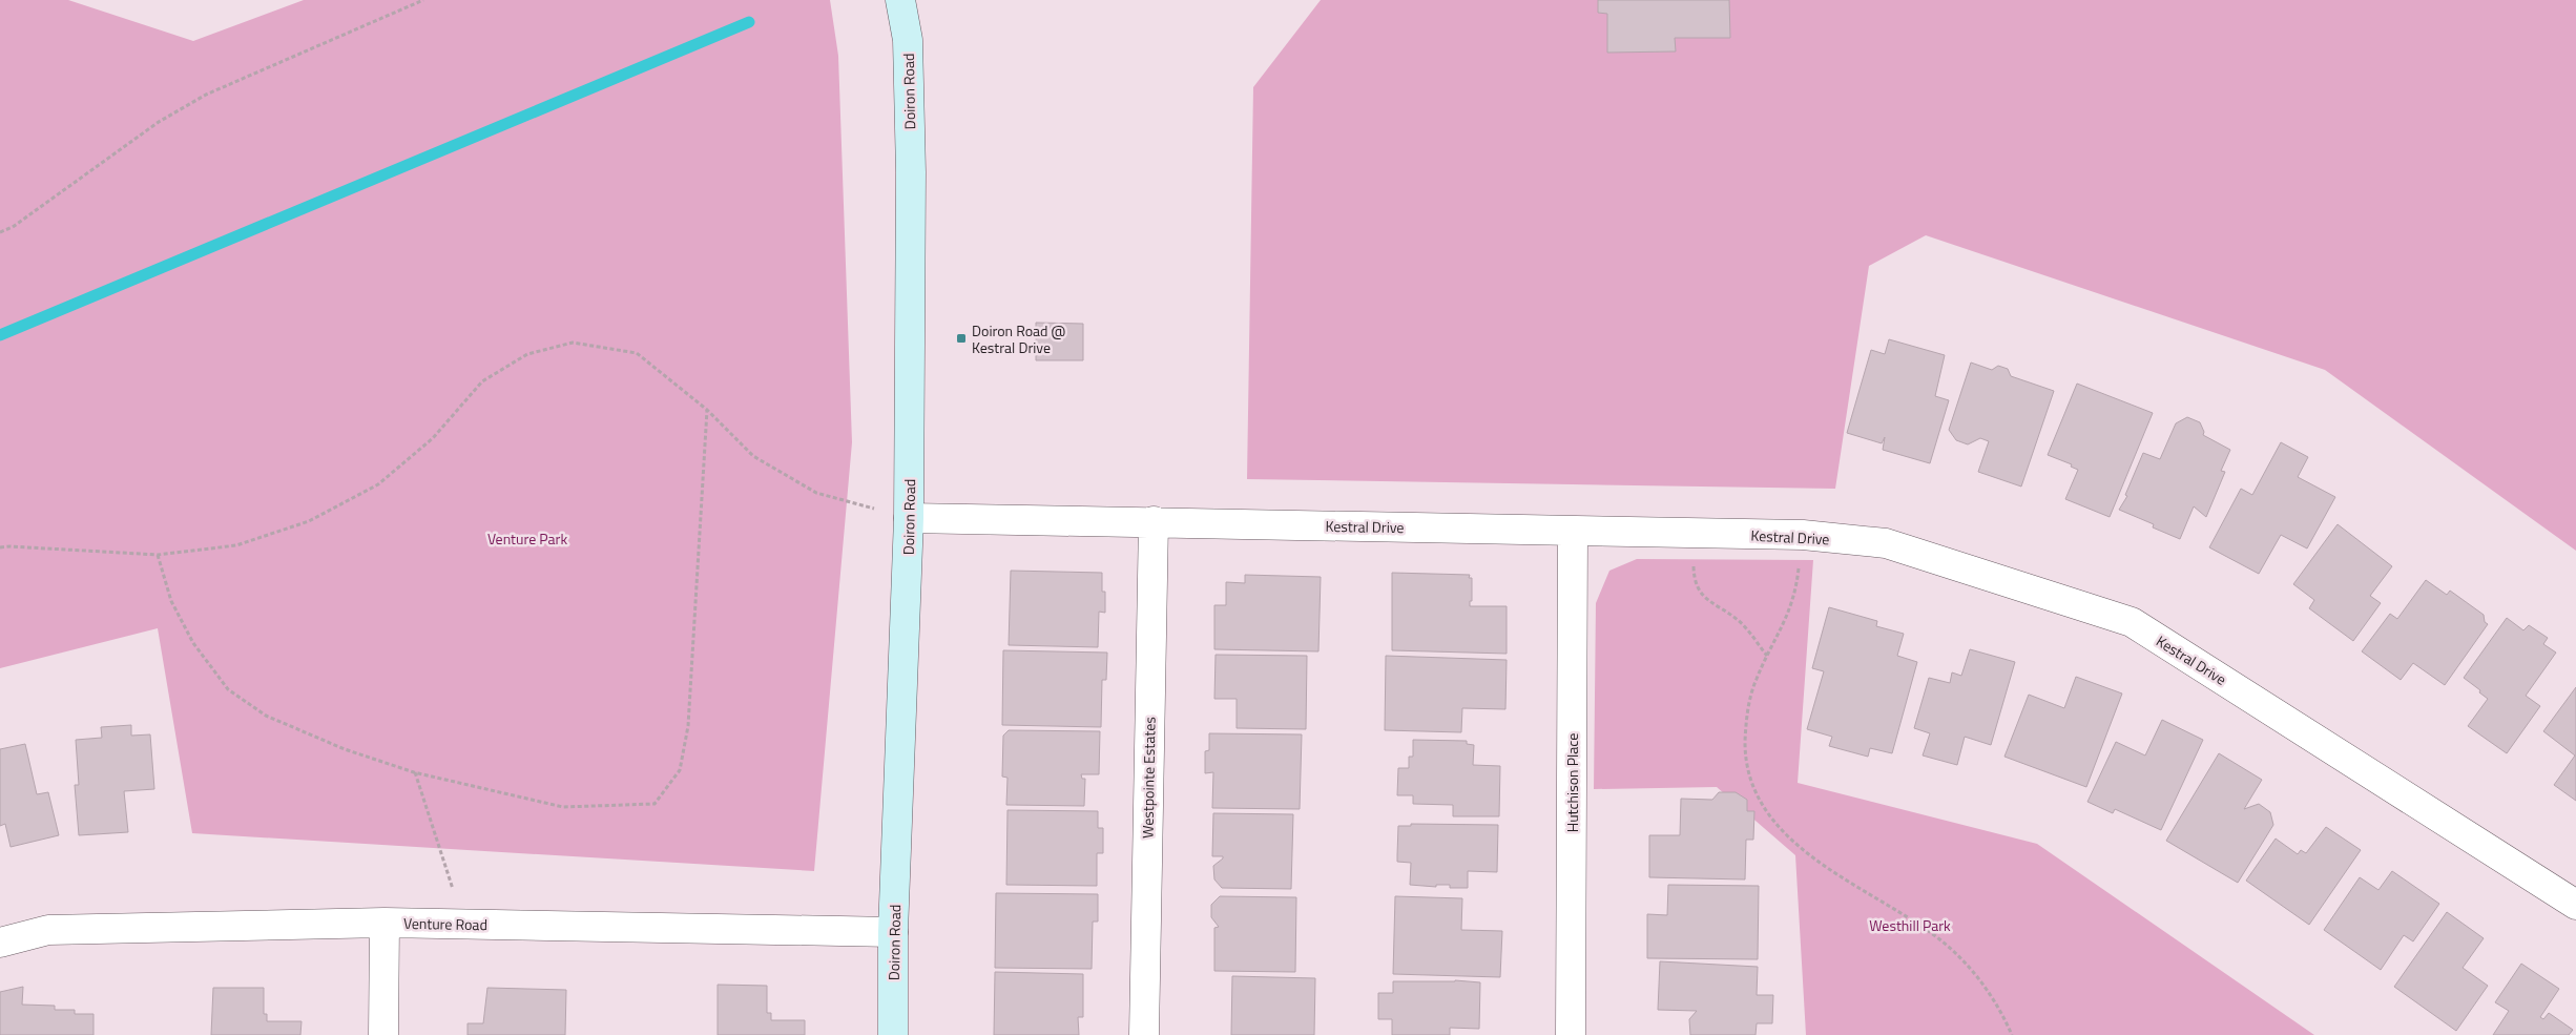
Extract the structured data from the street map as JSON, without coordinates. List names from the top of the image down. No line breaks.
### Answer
{"streets":{"street":["Doiron Road","Kestral Drive","Westpointe Estates","Hutchison Place","Venture Road"]},"crossings":[["Doiron Road","Kestral Drive"],["Doiron Road","Venture Road"],["Kestral Drive","Westpointe Estates"],["Kestral Drive","Hutchison Place"]],"parks":["Venture Park","Westhill Park"],"places":{"transit":["Doiron Road @ Kestral Drive"]}}
